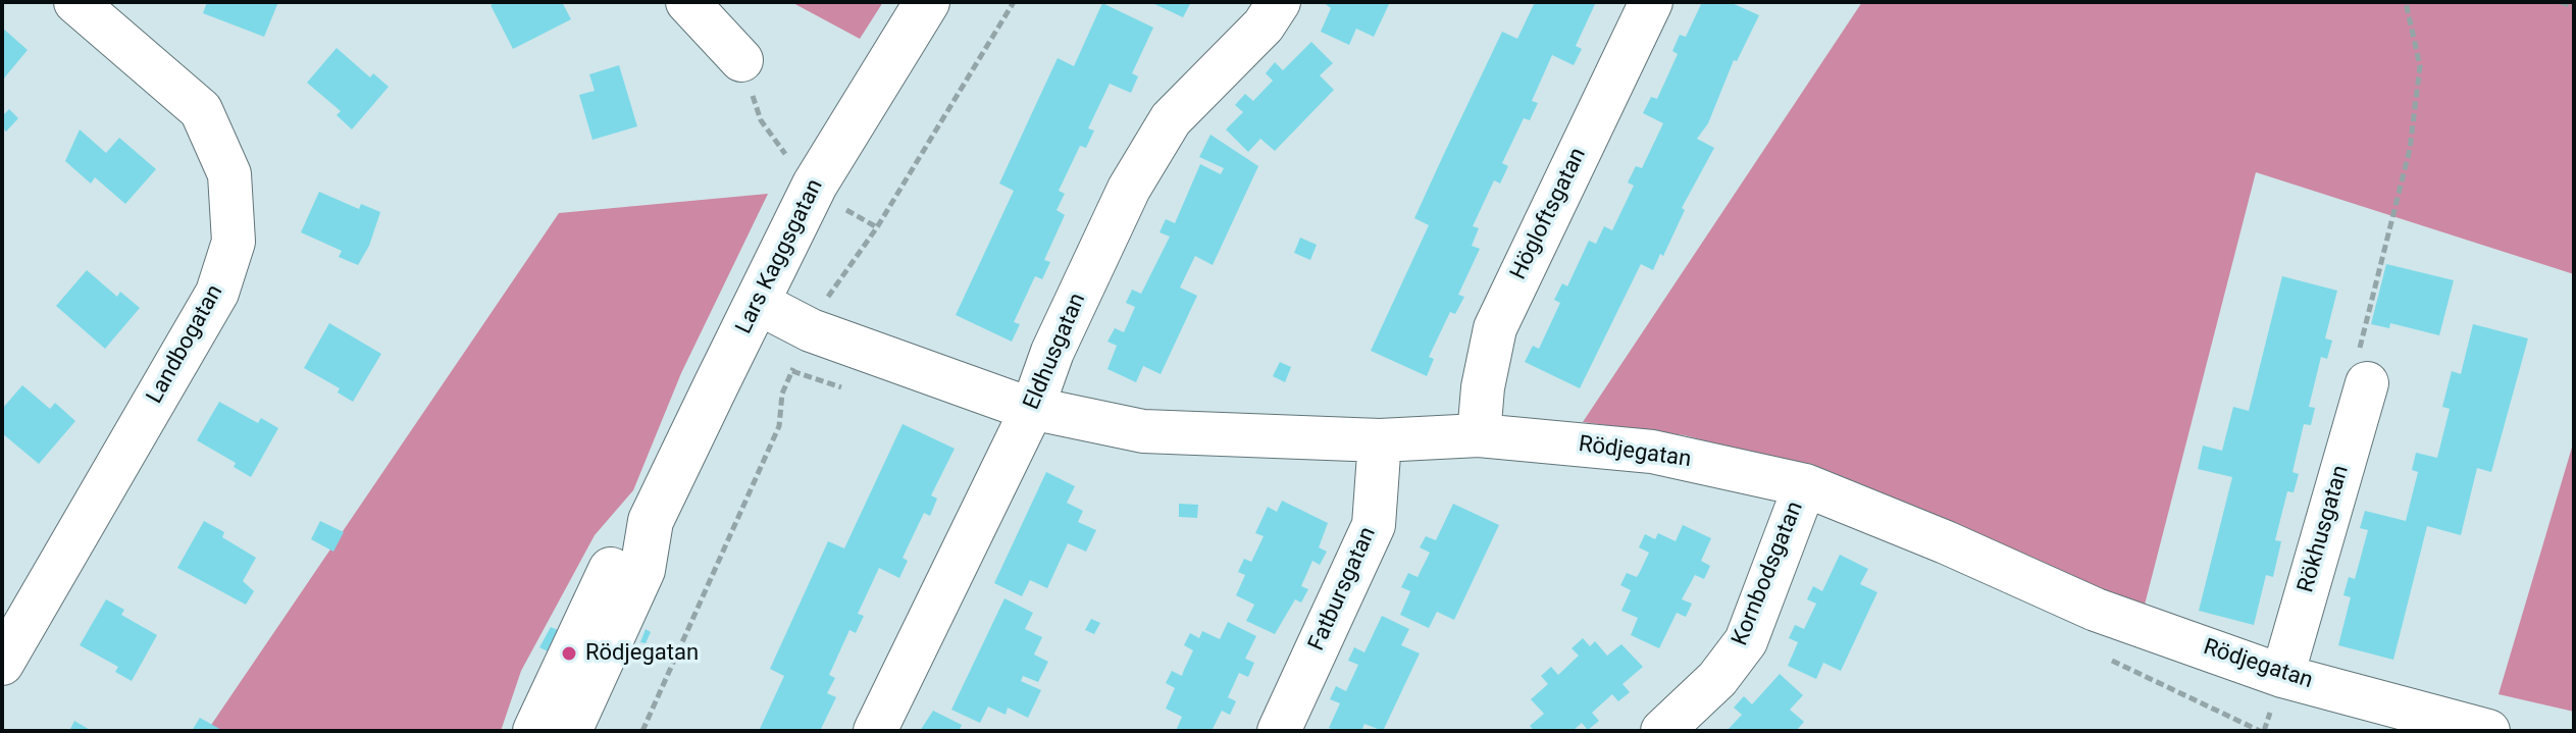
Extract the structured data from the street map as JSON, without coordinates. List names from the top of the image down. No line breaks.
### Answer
{"streets":{"street":["Högloftsgatan","Lars Kaggsgatan","Landbogatan","Eldhusgatan","Rödjegatan","Rökhusgatan","Kornbodsgatan","Fatbursgatan"]},"crossings":[["Högloftsgatan","Rödjegatan"],["Lars Kaggsgatan","Rödjegatan"],["Eldhusgatan","Rödjegatan"],["Rödjegatan","Rökhusgatan"],["Rödjegatan","Kornbodsgatan"],["Rödjegatan","Fatbursgatan"]],"places":["Rödjegatan"]}
